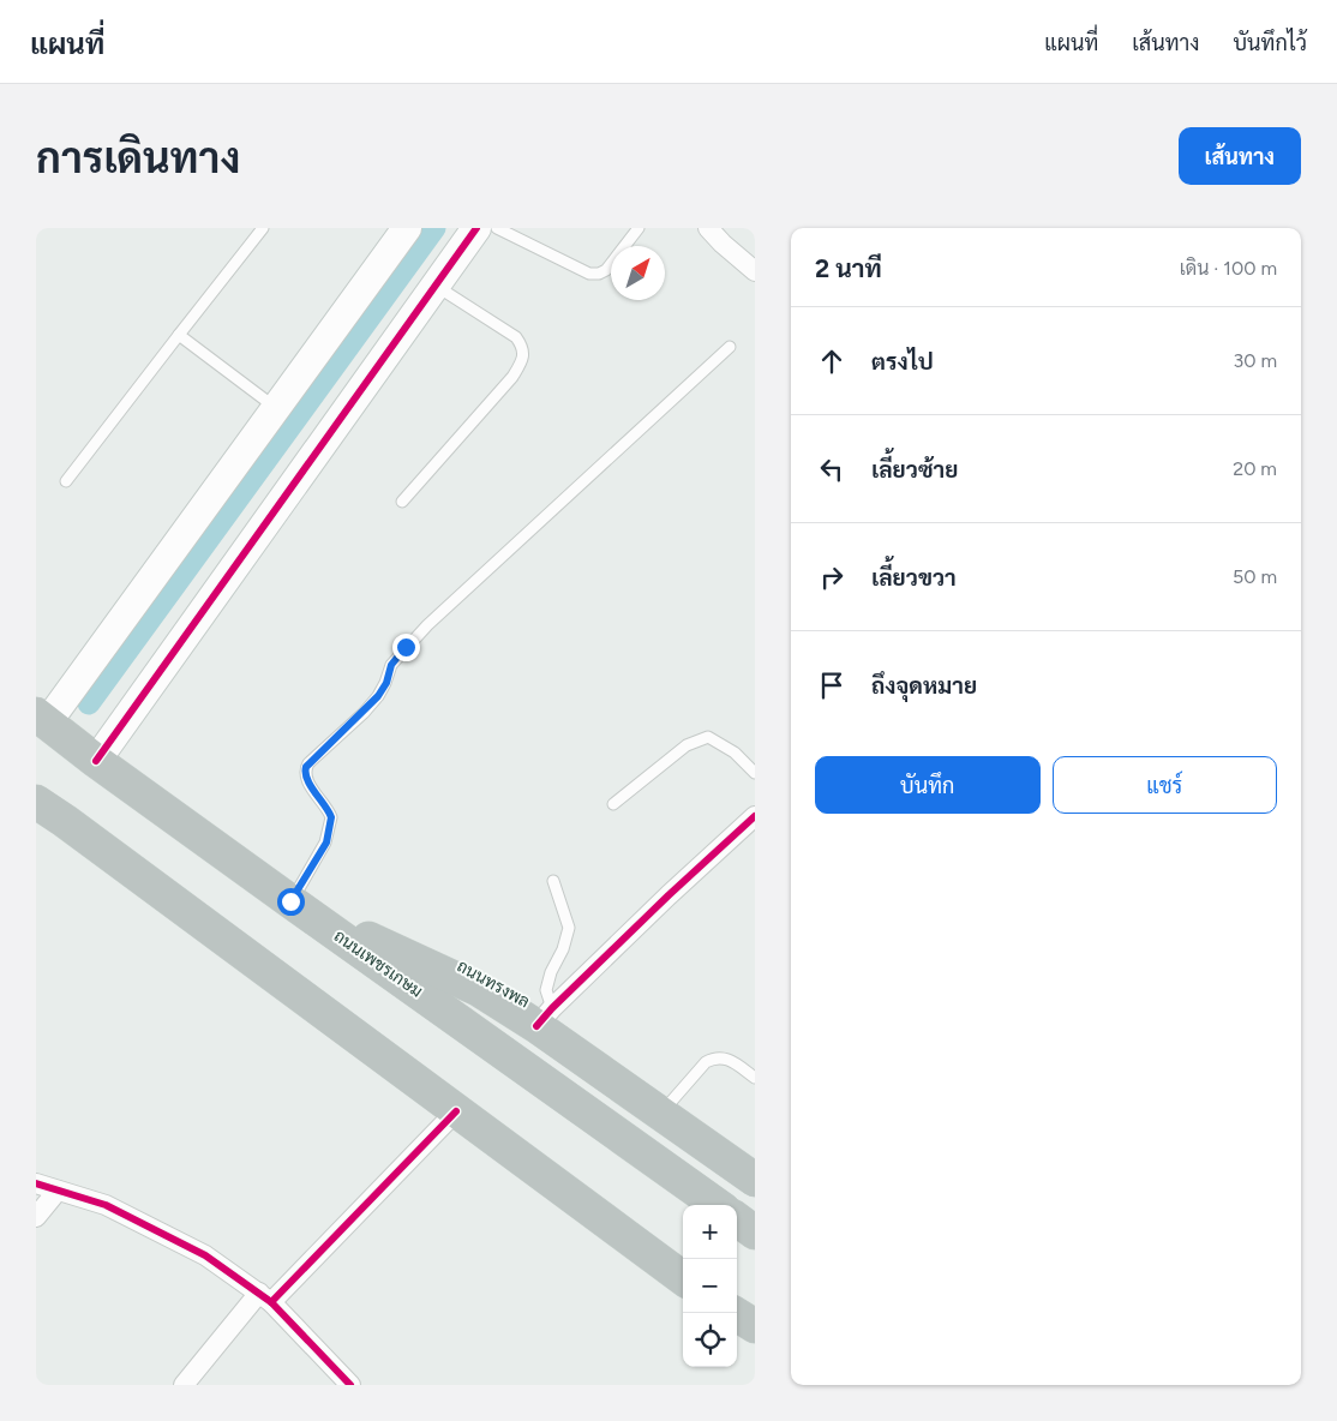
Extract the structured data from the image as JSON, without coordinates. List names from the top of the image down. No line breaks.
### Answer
{"streets":{"highway":["ถนนเพชรเกษม","ถนนทรงพล"]},"crossings":[["ถนนเพชรเกษม","ถนนทรงพล"]],"north":"top right","page":{"header":"แผนที่","nav":["แผนที่","เส้นทาง","บันทึกไว้"],"buttons":["เส้นทาง",["บันทึก","แชร์"]],"title":"การเดินทาง","heading":["2 นาที","เดิน · 100 m"],"list":[["ตรงไป","30 m"],["เลี้ยวซ้าย","20 m"],["เลี้ยวขวา","50 m"],"ถึงจุดหมาย"],"map_buttons":["+","−"]}}
